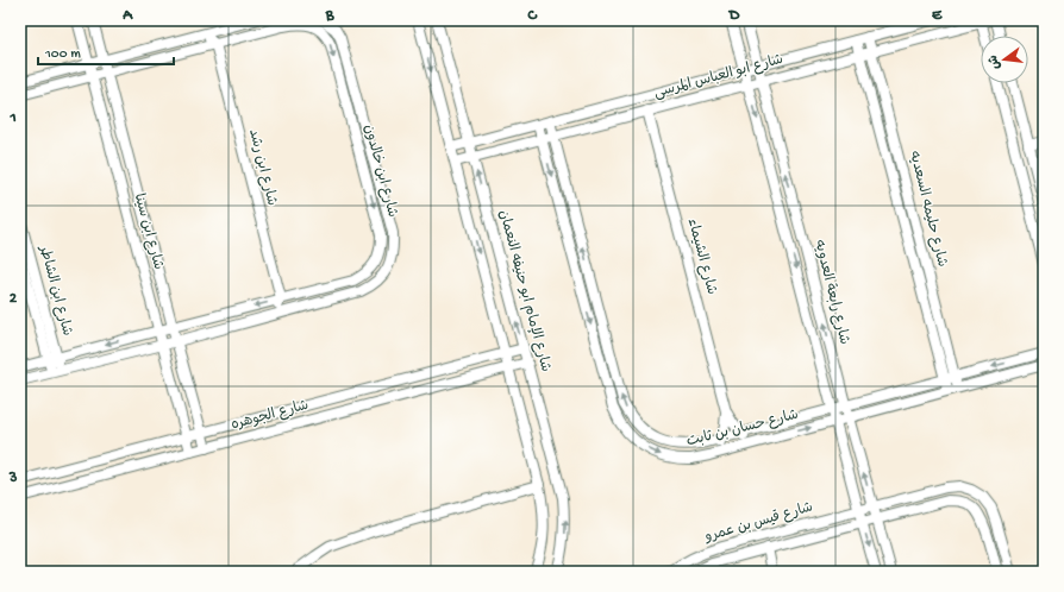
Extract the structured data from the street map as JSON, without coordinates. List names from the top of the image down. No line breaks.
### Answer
{"streets":{"street":["شارع ابو العباس المرسى","شارع ابن رشد","شارع ابن خالدون","شارع حليمه السعديه","شارع ابن سينا","شارع الشيماء","شارع ابن الشاطر","شارع الإمام ابو حنيفه النعمان","شارع رابعة العدويه","شارع الجوهره","شارع حسان بن ثابت","شارع قيس بن عمرو"]},"crossings":[["شارع ابو العباس المرسى","شارع حليمه السعديه"],["شارع ابو العباس المرسى","شارع الشيماء"],["شارع ابو العباس المرسى","شارع الإمام ابو حنيفه النعمان"],["شارع ابو العباس المرسى","شارع رابعة العدويه"],["شارع ابو العباس المرسى","شارع حسان بن ثابت"],["شارع ابن رشد","شارع ابن خالدون"],["شارع ابن خالدون","شارع ابن سينا"],["شارع ابن خالدون","شارع ابن الشاطر"],["شارع حليمه السعديه","شارع حسان بن ثابت"],["شارع ابن سينا","شارع الجوهره"],["شارع الشيماء","شارع حسان بن ثابت"],["شارع الإمام ابو حنيفه النعمان","شارع الجوهره"],["شارع رابعة العدويه","شارع حسان بن ثابت"],["شارع رابعة العدويه","شارع قيس بن عمرو"]],"scale_bar":"100 m","north":"left","grid":{"columns":["A","B","C","D","E"],"rows":["1","2","3"]}}
